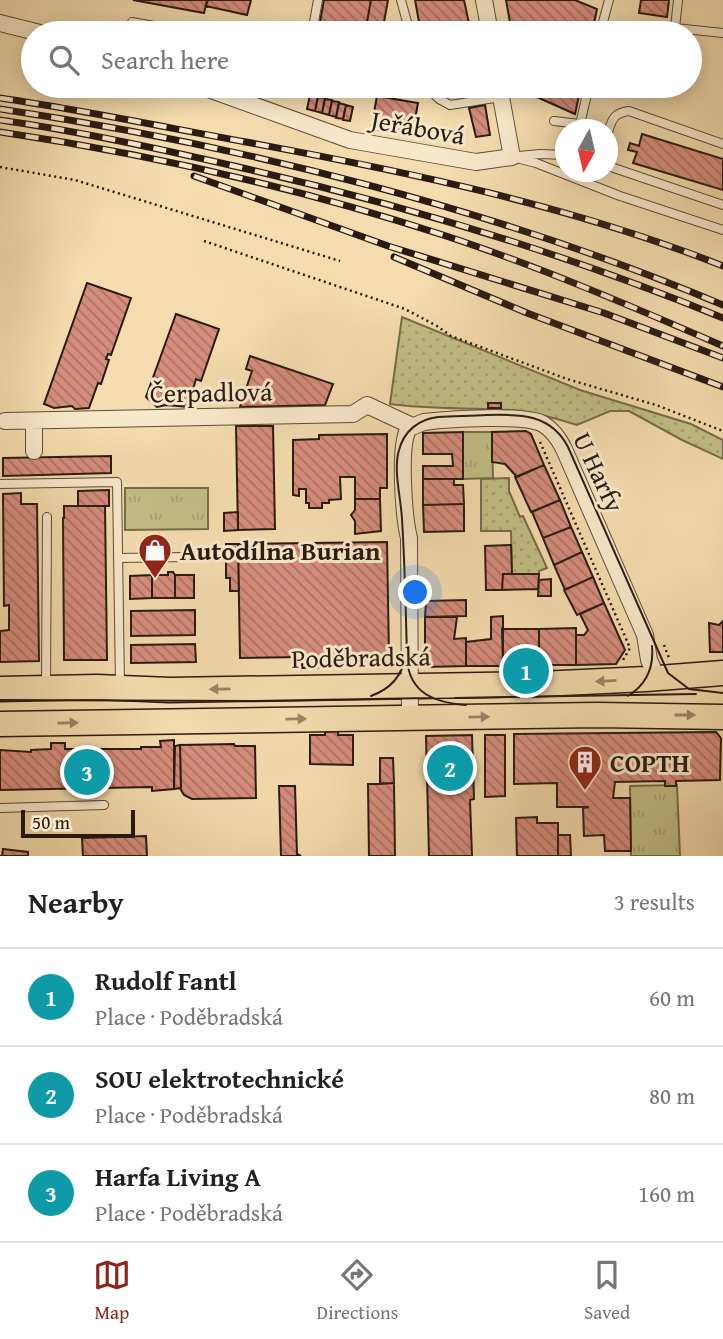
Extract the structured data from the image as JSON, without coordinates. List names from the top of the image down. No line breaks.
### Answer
{"streets":{"main road":["Poděbradská"],"street":["Jeřábová","Čerpadlová","U Harfy"]},"crossings":[["Čerpadlová","U Harfy"],["U Harfy","Poděbradská"]],"places":{"shop":["Autodílna Burian"],"building":["COPTH"]},"scale_bar":"50 m","north":"bottom","page":{"search":"Search here","pins":["1","2","3"],"scale":"50 m","heading":["Nearby","3 results"],"list":[{"mark":"1","name":"Rudolf Fantl","note":"Place · Poděbradská","value":"60 m"},{"mark":"2","name":"SOU elektrotechnické","note":"Place · Poděbradská","value":"80 m"},{"mark":"3","name":"Harfa Living A","note":"Place · Poděbradská","value":"160 m"}],"nav":["Map","Directions","Saved"]}}
